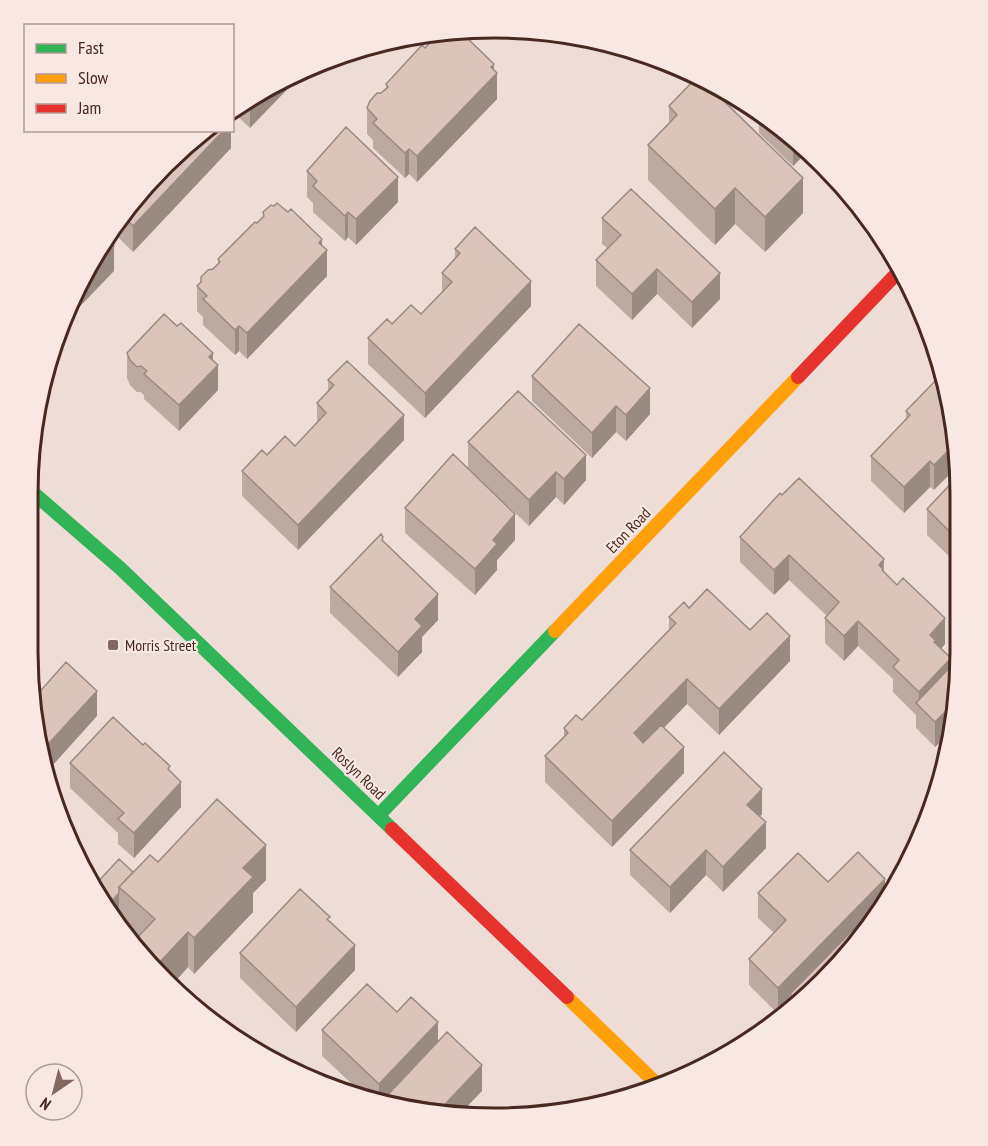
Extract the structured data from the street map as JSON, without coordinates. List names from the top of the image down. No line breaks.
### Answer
{"streets":{"street":["Eton Road","Roslyn Road"]},"crossings":[["Eton Road","Roslyn Road"]],"places":{"transit":["Morris Street"]},"legend":["Fast","Slow","Jam"],"north":"bottom left"}
